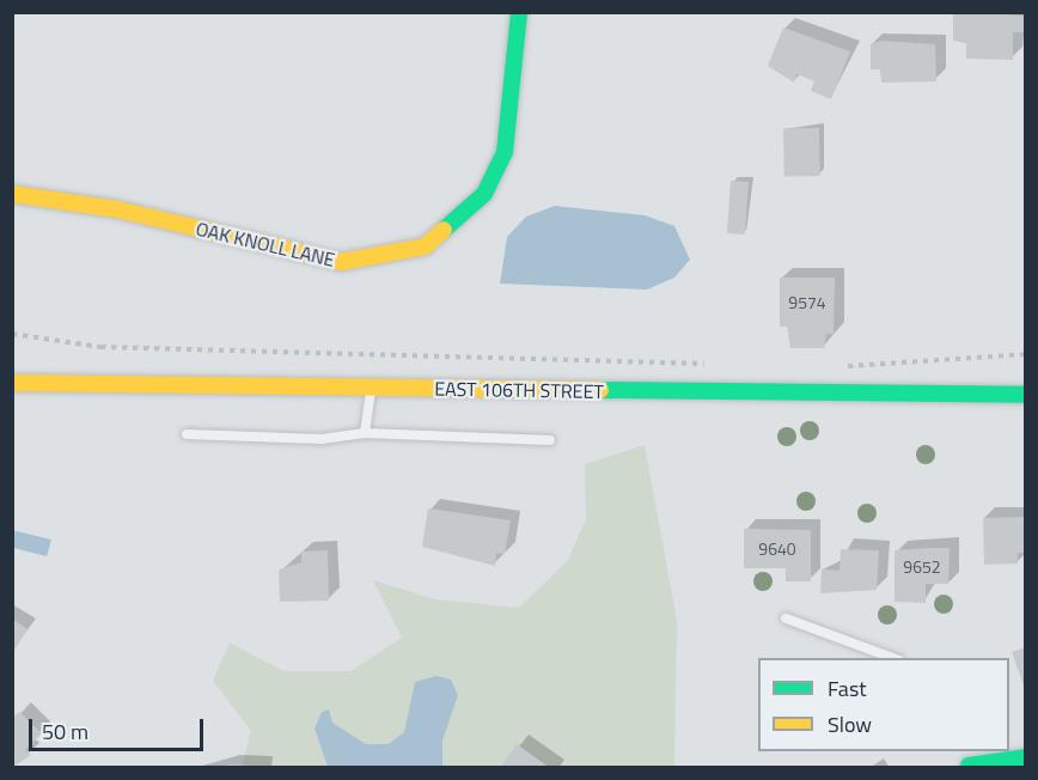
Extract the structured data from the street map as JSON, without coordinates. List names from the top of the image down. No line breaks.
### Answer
{"streets":{"main road":["OAK KNOLL LANE","EAST 106TH STREET"]},"house_numbers":["9574","9640","9652"],"legend":["Fast","Slow"],"scale_bar":"50 m"}
